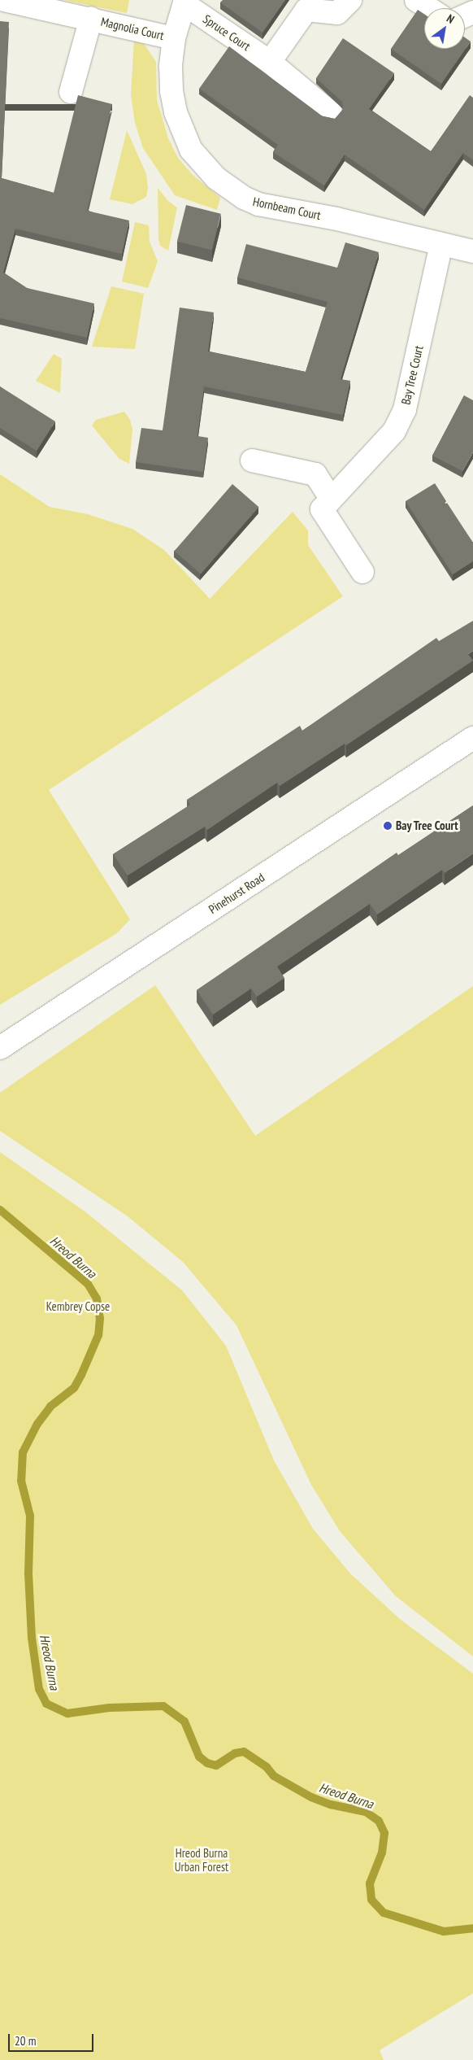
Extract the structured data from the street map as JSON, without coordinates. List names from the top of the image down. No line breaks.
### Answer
{"streets":{"street":["Magnolia Court","Spruce Court","Hornbeam Court","Bay Tree Court","Pinehurst Road"]},"crossings":[["Magnolia Court","Hornbeam Court"],["Spruce Court","Hornbeam Court"],["Hornbeam Court","Bay Tree Court"]],"water":["Hreod Burna"],"parks":["Kembrey Copse","Hreod Burna Urban Forest"],"places":["Bay Tree Court"],"scale_bar":"20 m","north":"top right"}
